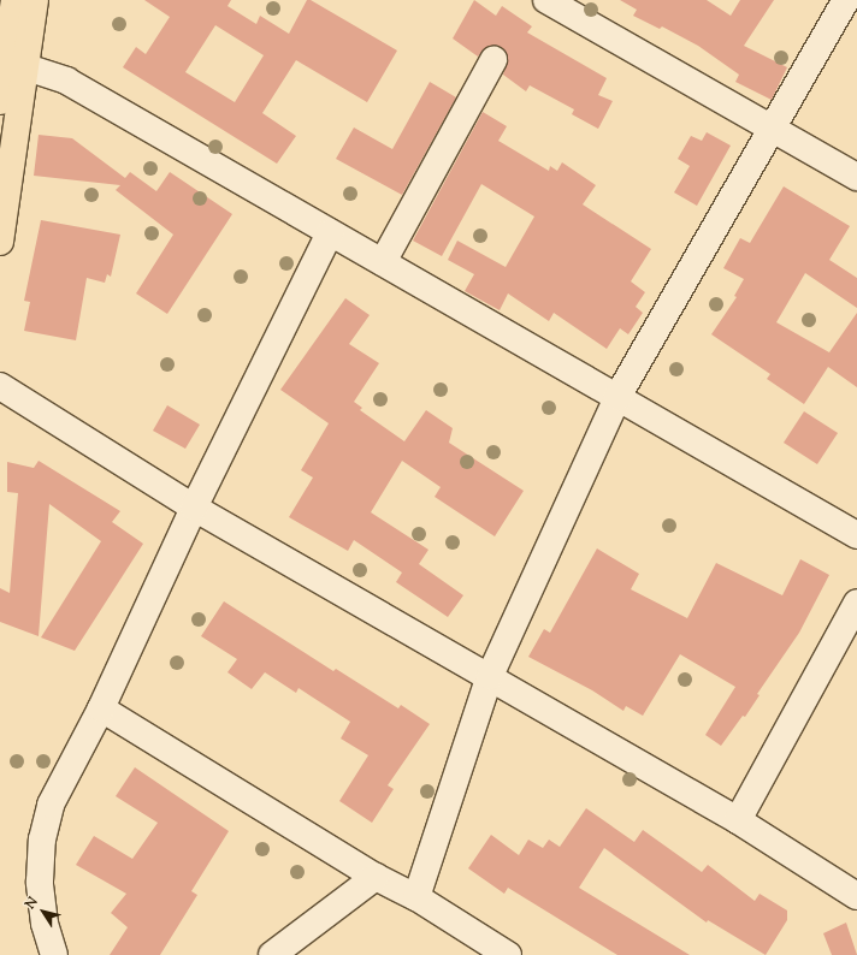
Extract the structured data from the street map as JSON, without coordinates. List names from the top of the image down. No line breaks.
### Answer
{"north":"top left"}
